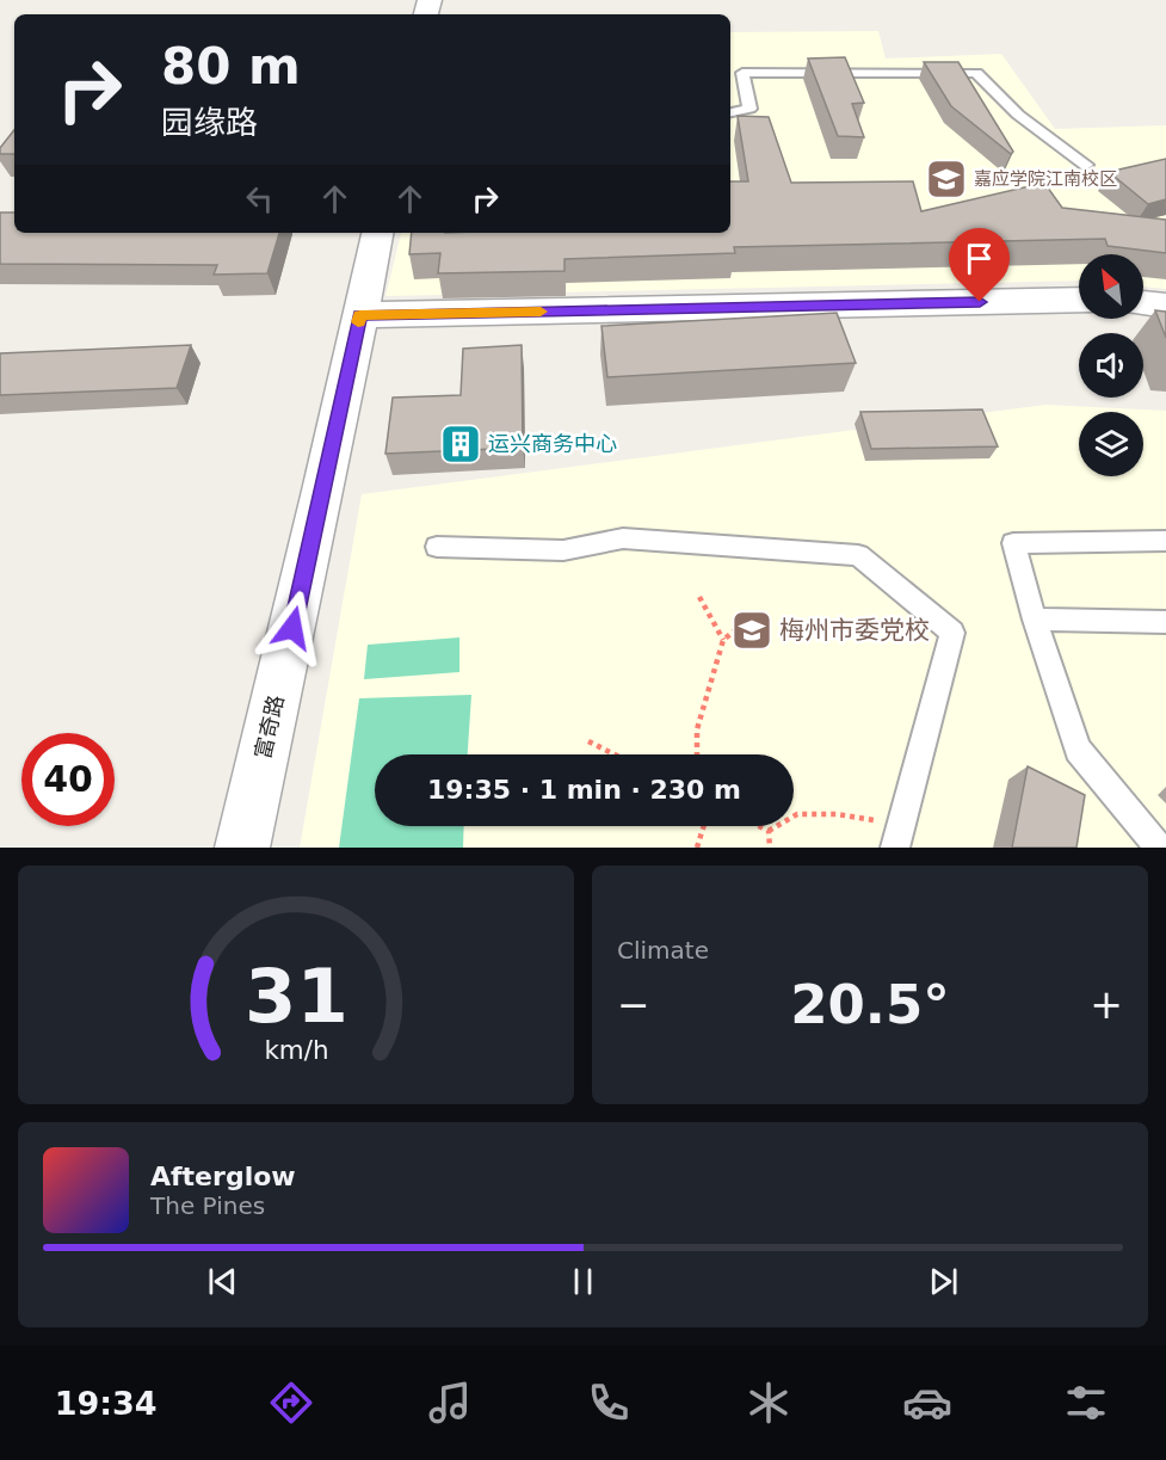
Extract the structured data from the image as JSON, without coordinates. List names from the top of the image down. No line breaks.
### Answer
{"streets":{"street":["富奇路"]},"places":{"school or university":["嘉应学院江南校区","梅州市委党校"],"building":["运兴商务中心"]},"north":"top left","page":{"turn":["80 m","园缘路"],"limit":"40","trip":"19:35 · 1 min · 230 m","tile":"Climate","heat":["−","20.5°","+"],"song":["Afterglow","The Pines"],"tabs":"19:34","gauge":["31","km/h"]}}
